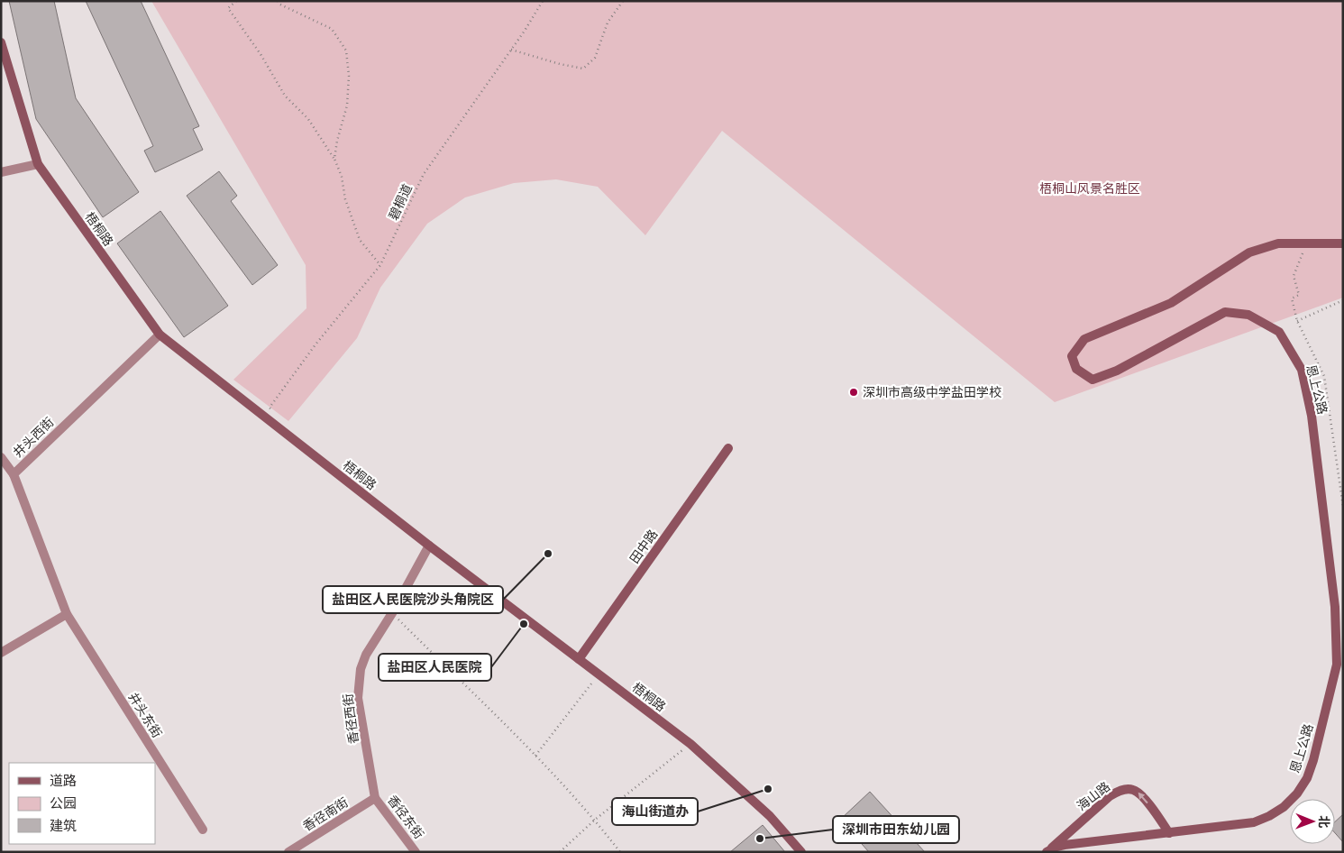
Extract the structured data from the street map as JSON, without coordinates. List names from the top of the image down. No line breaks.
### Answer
{"streets":{"street":["梧桐路","恩上公路","井头西街","田中路","井头东街","香径西街","海山路","香径南街","香径东街"],"path":["碧桐道"]},"crossings":[["梧桐路","井头西街"],["梧桐路","田中路"],["梧桐路","香径西街"],["恩上公路","海山路"],["井头西街","井头东街"],["香径西街","香径南街"],["香径西街","香径东街"],["香径南街","香径东街"]],"parks":["梧桐山风景名胜区"],"places":["深圳市高级中学盐田学校","盐田区人民医院沙头角院区","盐田区人民医院","海山街道办","深圳市田东幼儿园"],"legend":["道路","公园","建筑"],"north":"right"}
